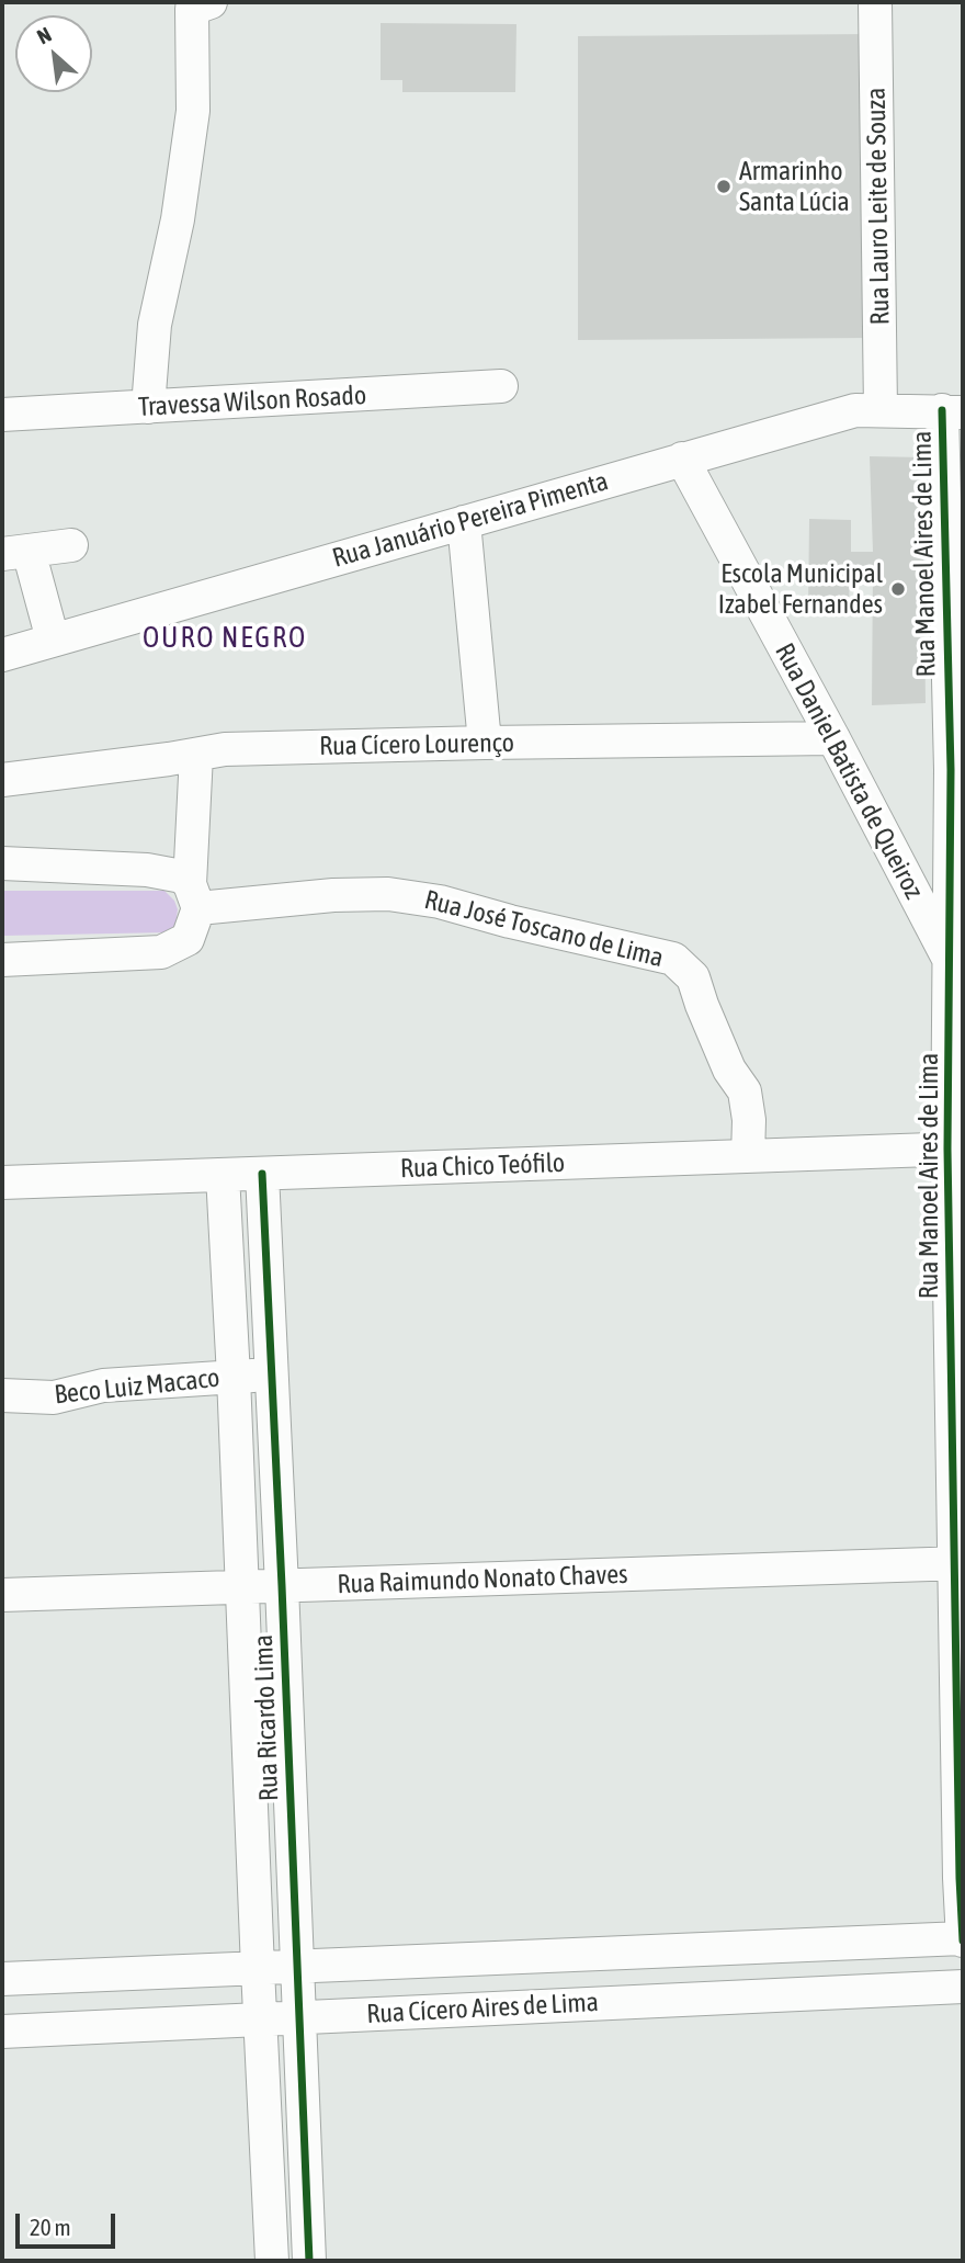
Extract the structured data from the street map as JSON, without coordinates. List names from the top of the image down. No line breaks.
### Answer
{"streets":{"street":["Rua Lauro Leite de Souza","Travessa Wilson Rosado","Rua Januário Pereira Pimenta","Rua Manoel Aires de Lima","Rua Cícero Lourenço","Rua Daniel Batista de Queiroz","Rua José Toscano de Lima","Rua Chico Teófilo","Beco Luiz Macaco","Rua Raimundo Nonato Chaves","Rua Ricardo Lima","Rua Cícero Aires de Lima"]},"crossings":[["Rua Lauro Leite de Souza","Rua Januário Pereira Pimenta"],["Rua Januário Pereira Pimenta","Rua Manoel Aires de Lima"],["Rua Januário Pereira Pimenta","Rua Daniel Batista de Queiroz"],["Rua Manoel Aires de Lima","Rua Daniel Batista de Queiroz"],["Rua Manoel Aires de Lima","Rua Chico Teófilo"],["Rua Manoel Aires de Lima","Rua Raimundo Nonato Chaves"],["Rua Manoel Aires de Lima","Rua Cícero Aires de Lima"],["Rua Cícero Lourenço","Rua Daniel Batista de Queiroz"],["Rua José Toscano de Lima","Rua Chico Teófilo"],["Rua Chico Teófilo","Rua Ricardo Lima"],["Beco Luiz Macaco","Rua Ricardo Lima"],["Rua Raimundo Nonato Chaves","Rua Ricardo Lima"],["Rua Ricardo Lima","Rua Cícero Aires de Lima"]],"districts":["OURO NEGRO"],"places":["Armarinho Santa Lúcia","Escola Municipal Izabel Fernandes"],"scale_bar":"20 m","north":"top left"}
